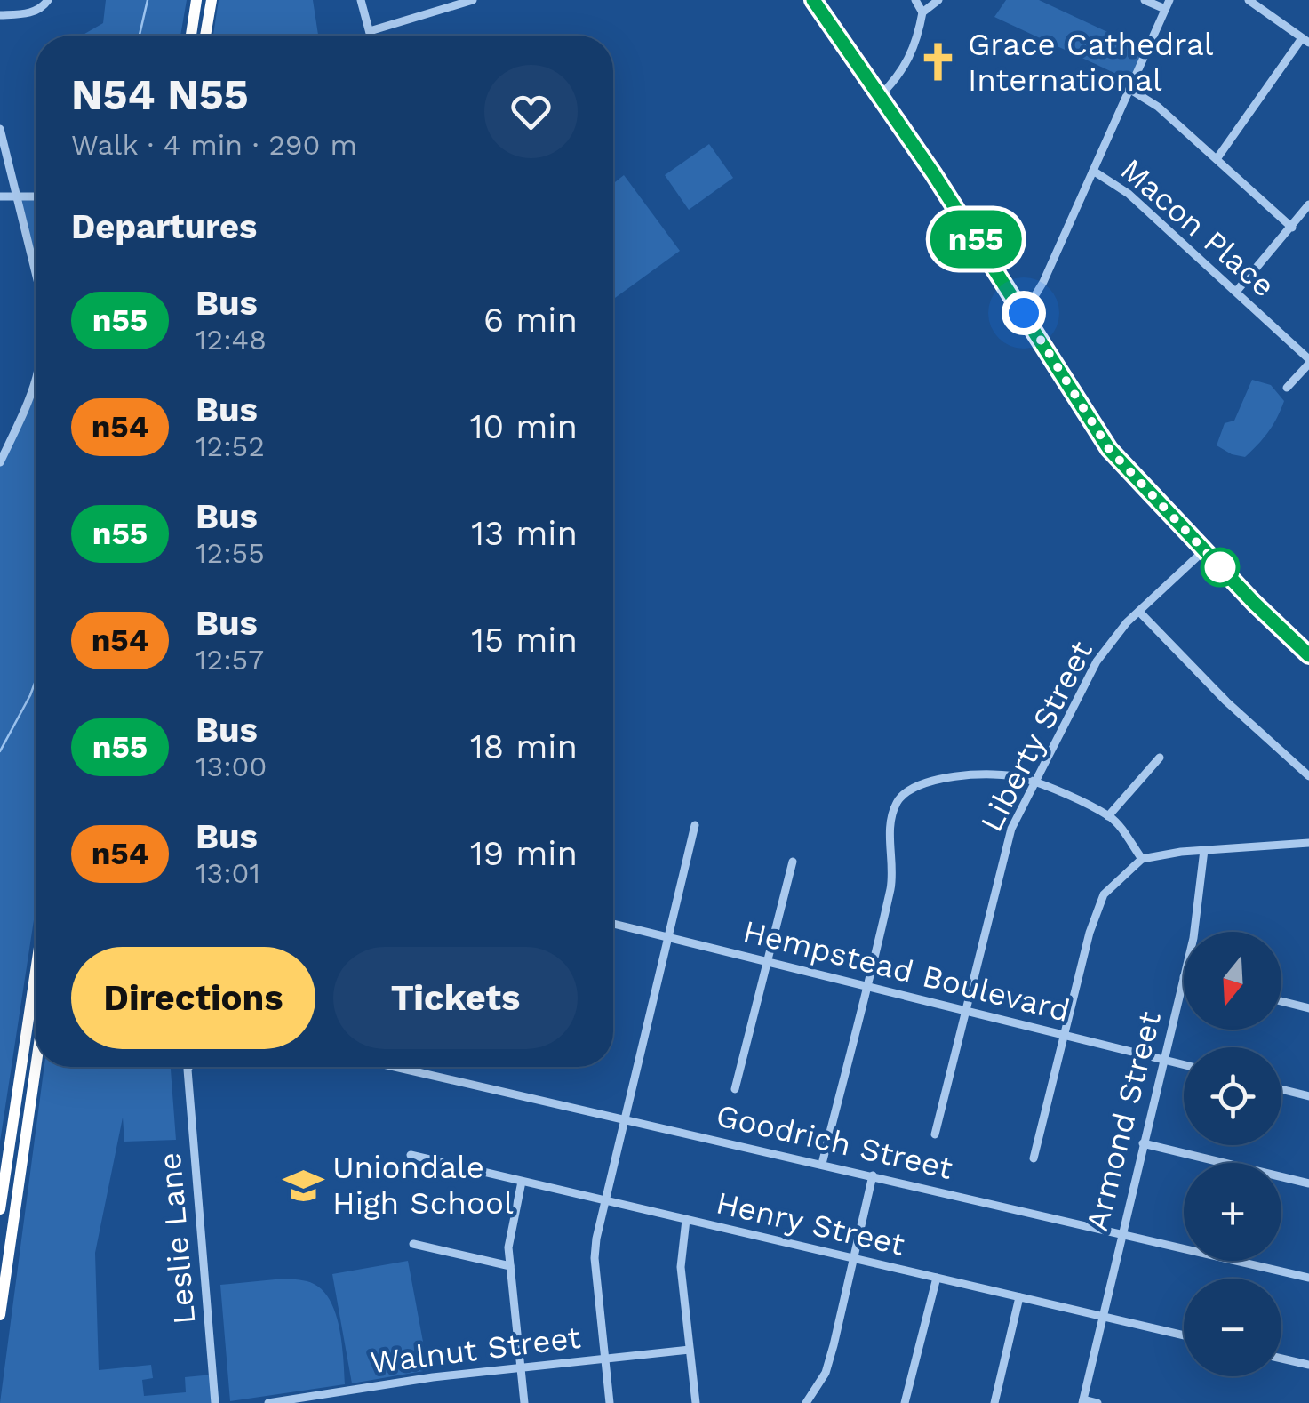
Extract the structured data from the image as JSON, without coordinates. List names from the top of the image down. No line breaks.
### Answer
{"streets":{"street":["Macon Place","Liberty Street","Hempstead Boulevard","Armond Street","Goodrich Street","Henry Street","Leslie Lane","Walnut Street"]},"crossings":[["Liberty Street","Hempstead Boulevard"],["Hempstead Boulevard","Armond Street"],["Armond Street","Goodrich Street"],["Armond Street","Henry Street"]],"places":{"church":["Grace Cathedral International"],"school or university":["Uniondale High School"]},"lines":["bus line n55"],"north":"bottom","page":{"on_map":"n55","heading":[["N54 N55","Walk · 4 min · 290 m"],"Departures"],"list":[{"mark":"n55","name":"Bus","note":"12:48","value":"6 min"},{"mark":"n54","name":"Bus","note":"12:52","value":"10 min"},{"mark":"n55","name":"Bus","note":"12:55","value":"13 min"},{"mark":"n54","name":"Bus","note":"12:57","value":"15 min"},{"mark":"n55","name":"Bus","note":"13:00","value":"18 min"},{"mark":"n54","name":"Bus","note":"13:01","value":"19 min"}],"buttons":["Directions","Tickets"],"map_buttons":["+","−"]}}
